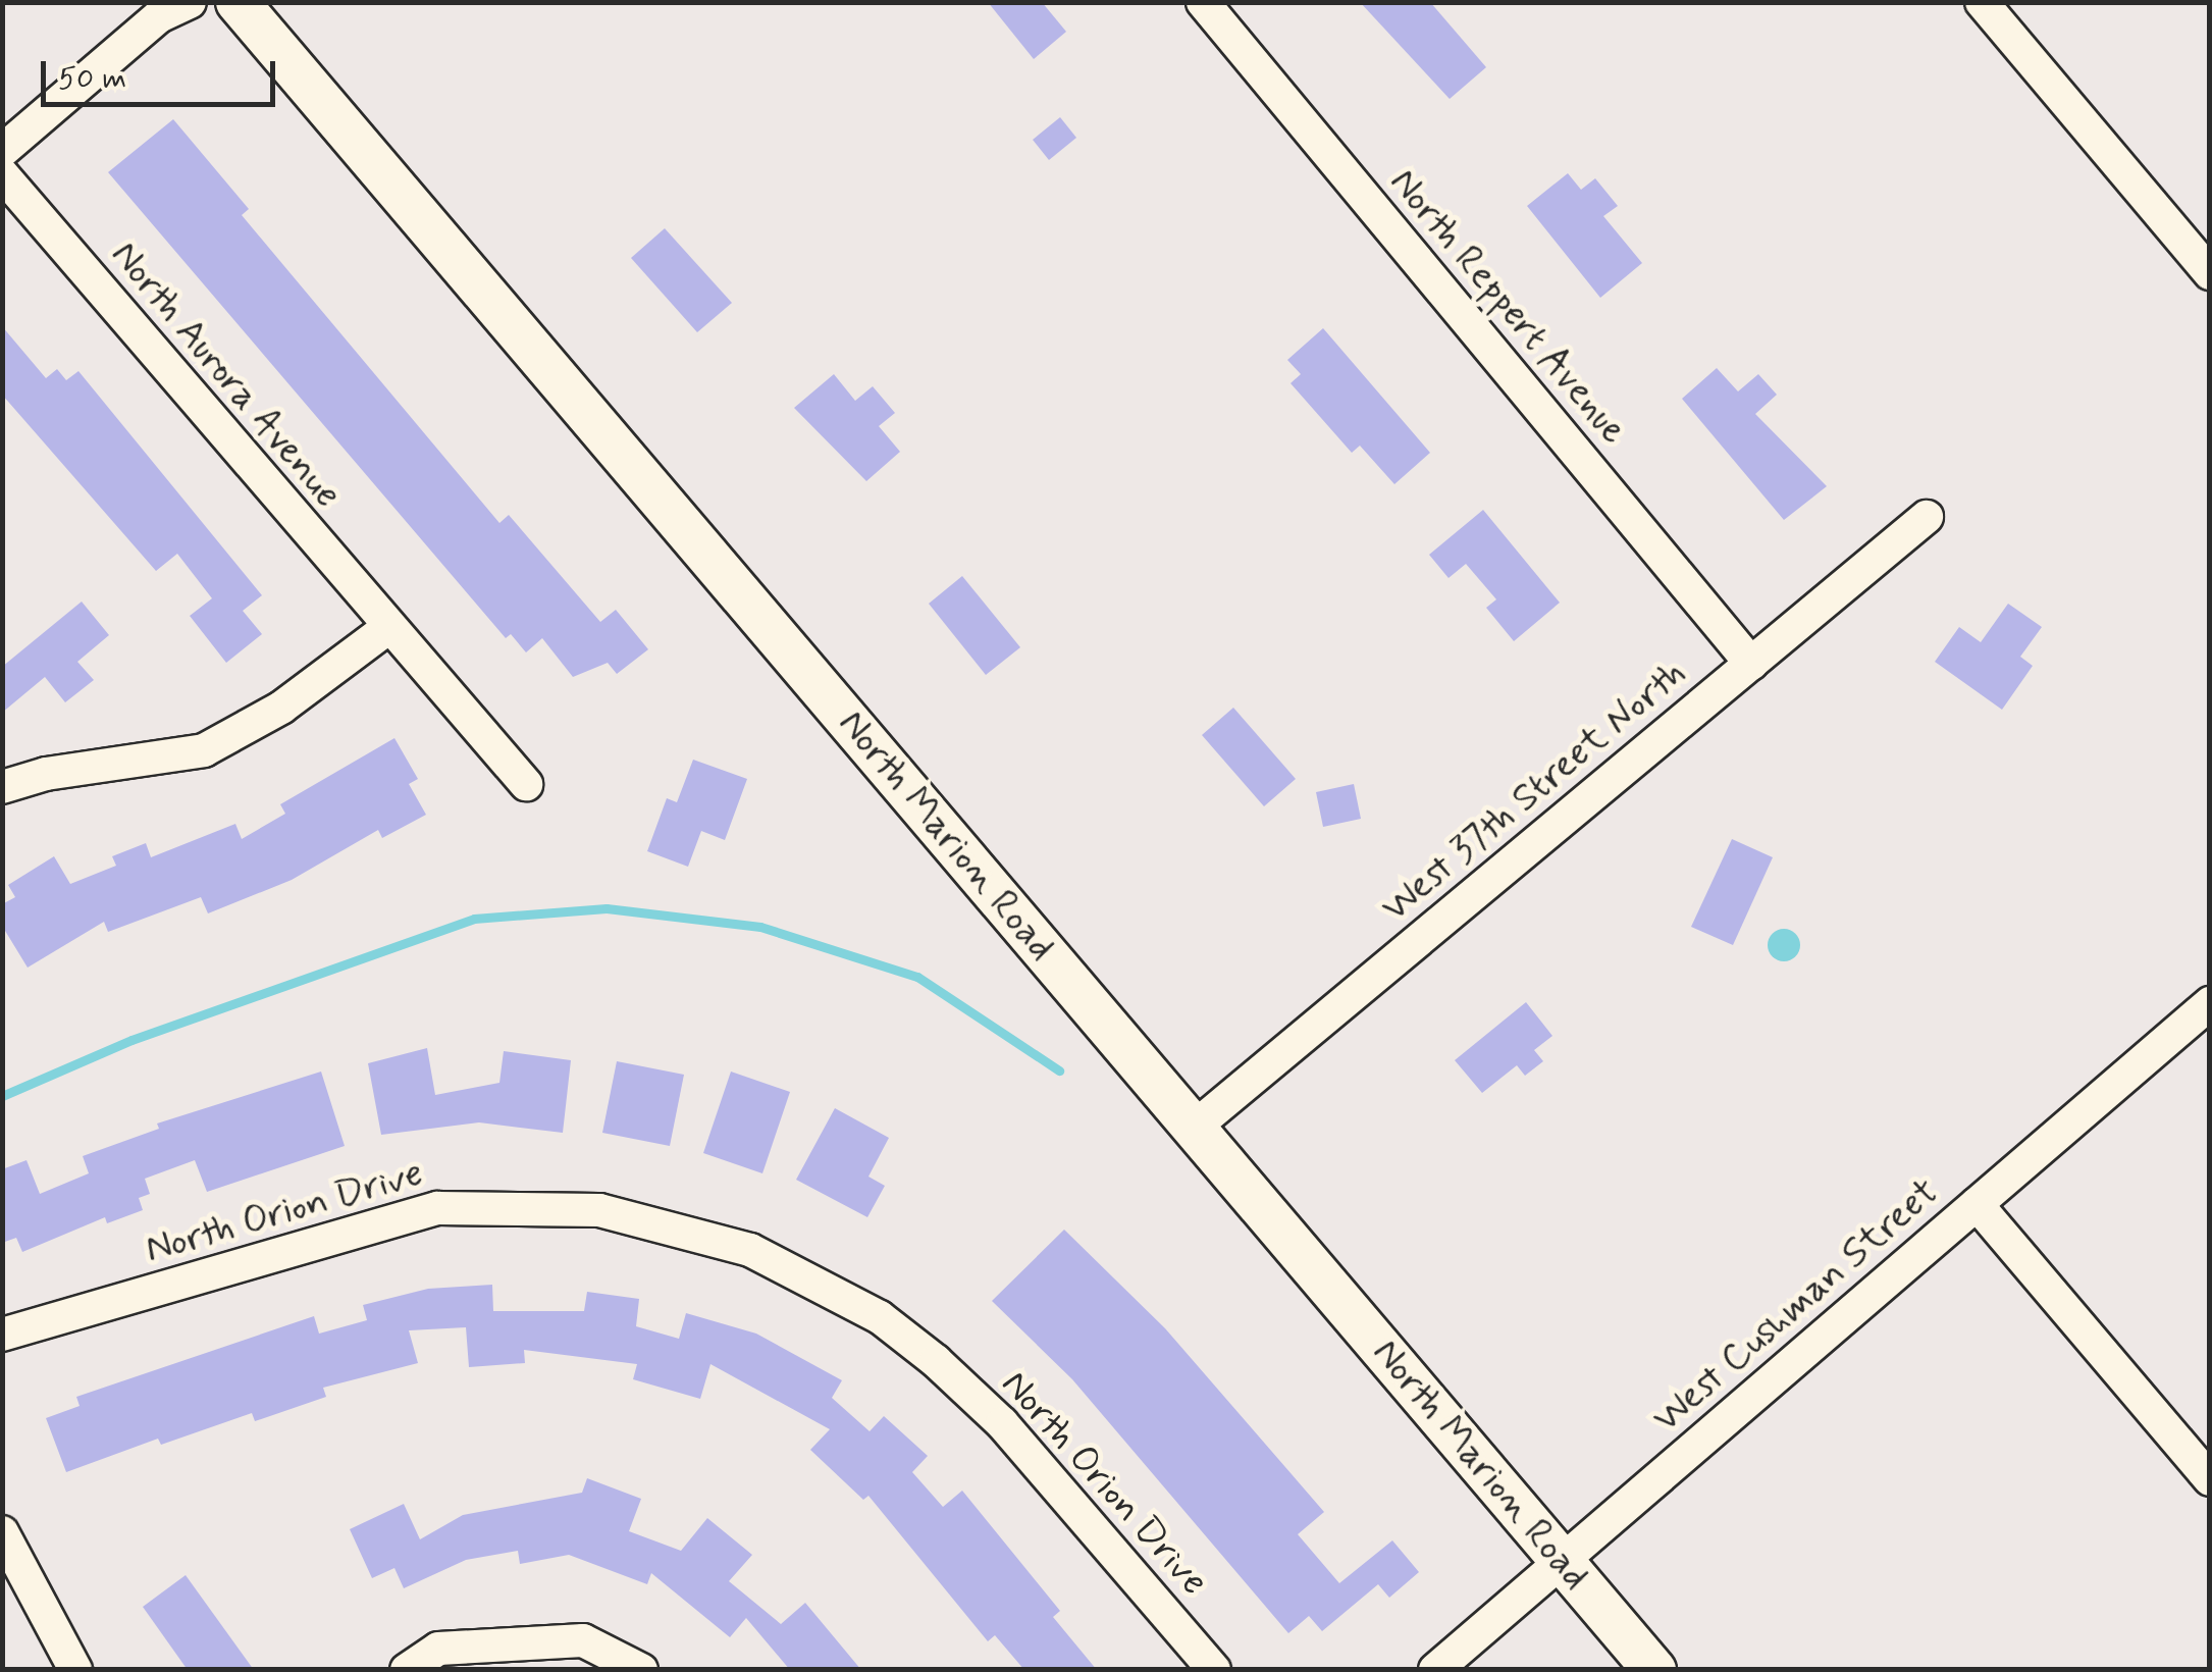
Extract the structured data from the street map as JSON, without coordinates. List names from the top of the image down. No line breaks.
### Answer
{"streets":{"main road":["North Marion Road"],"street":["North Reppert Avenue","North Aurora Avenue","West 37th Street North","North Orion Drive","West Cushman Street"]},"crossings":[["North Reppert Avenue","West 37th Street North"],["West 37th Street North","North Marion Road"],["North Marion Road","West Cushman Street"]],"scale_bar":"50 m"}
